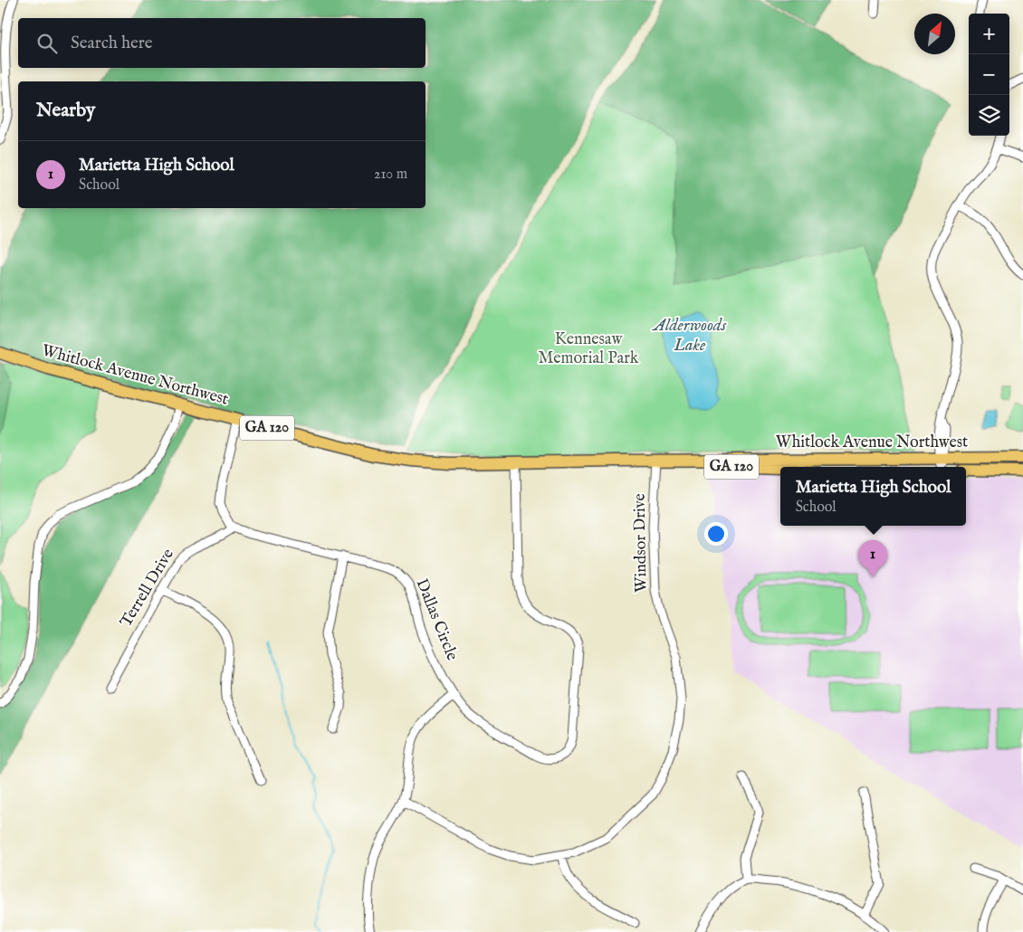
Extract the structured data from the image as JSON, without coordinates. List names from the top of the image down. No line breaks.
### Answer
{"streets":{"highway":["Whitlock Avenue Northwest","GA 120"],"street":["Windsor Drive","Terrell Drive","Dallas Circle"]},"crossings":[["Whitlock Avenue Northwest","Windsor Drive"],["Whitlock Avenue Northwest","Dallas Circle"],["Terrell Drive","Dallas Circle"]],"water":["Alderwoods Lake"],"parks":["Kennesaw Memorial Park"],"north":"top right","page":{"map_buttons":["+","−"],"search":"Search here","heading":"Nearby","list":[{"mark":"1","name":"Marietta High School","note":"School","value":"210 m"}],"popup":["Marietta High School","School"],"pins":"1"}}
